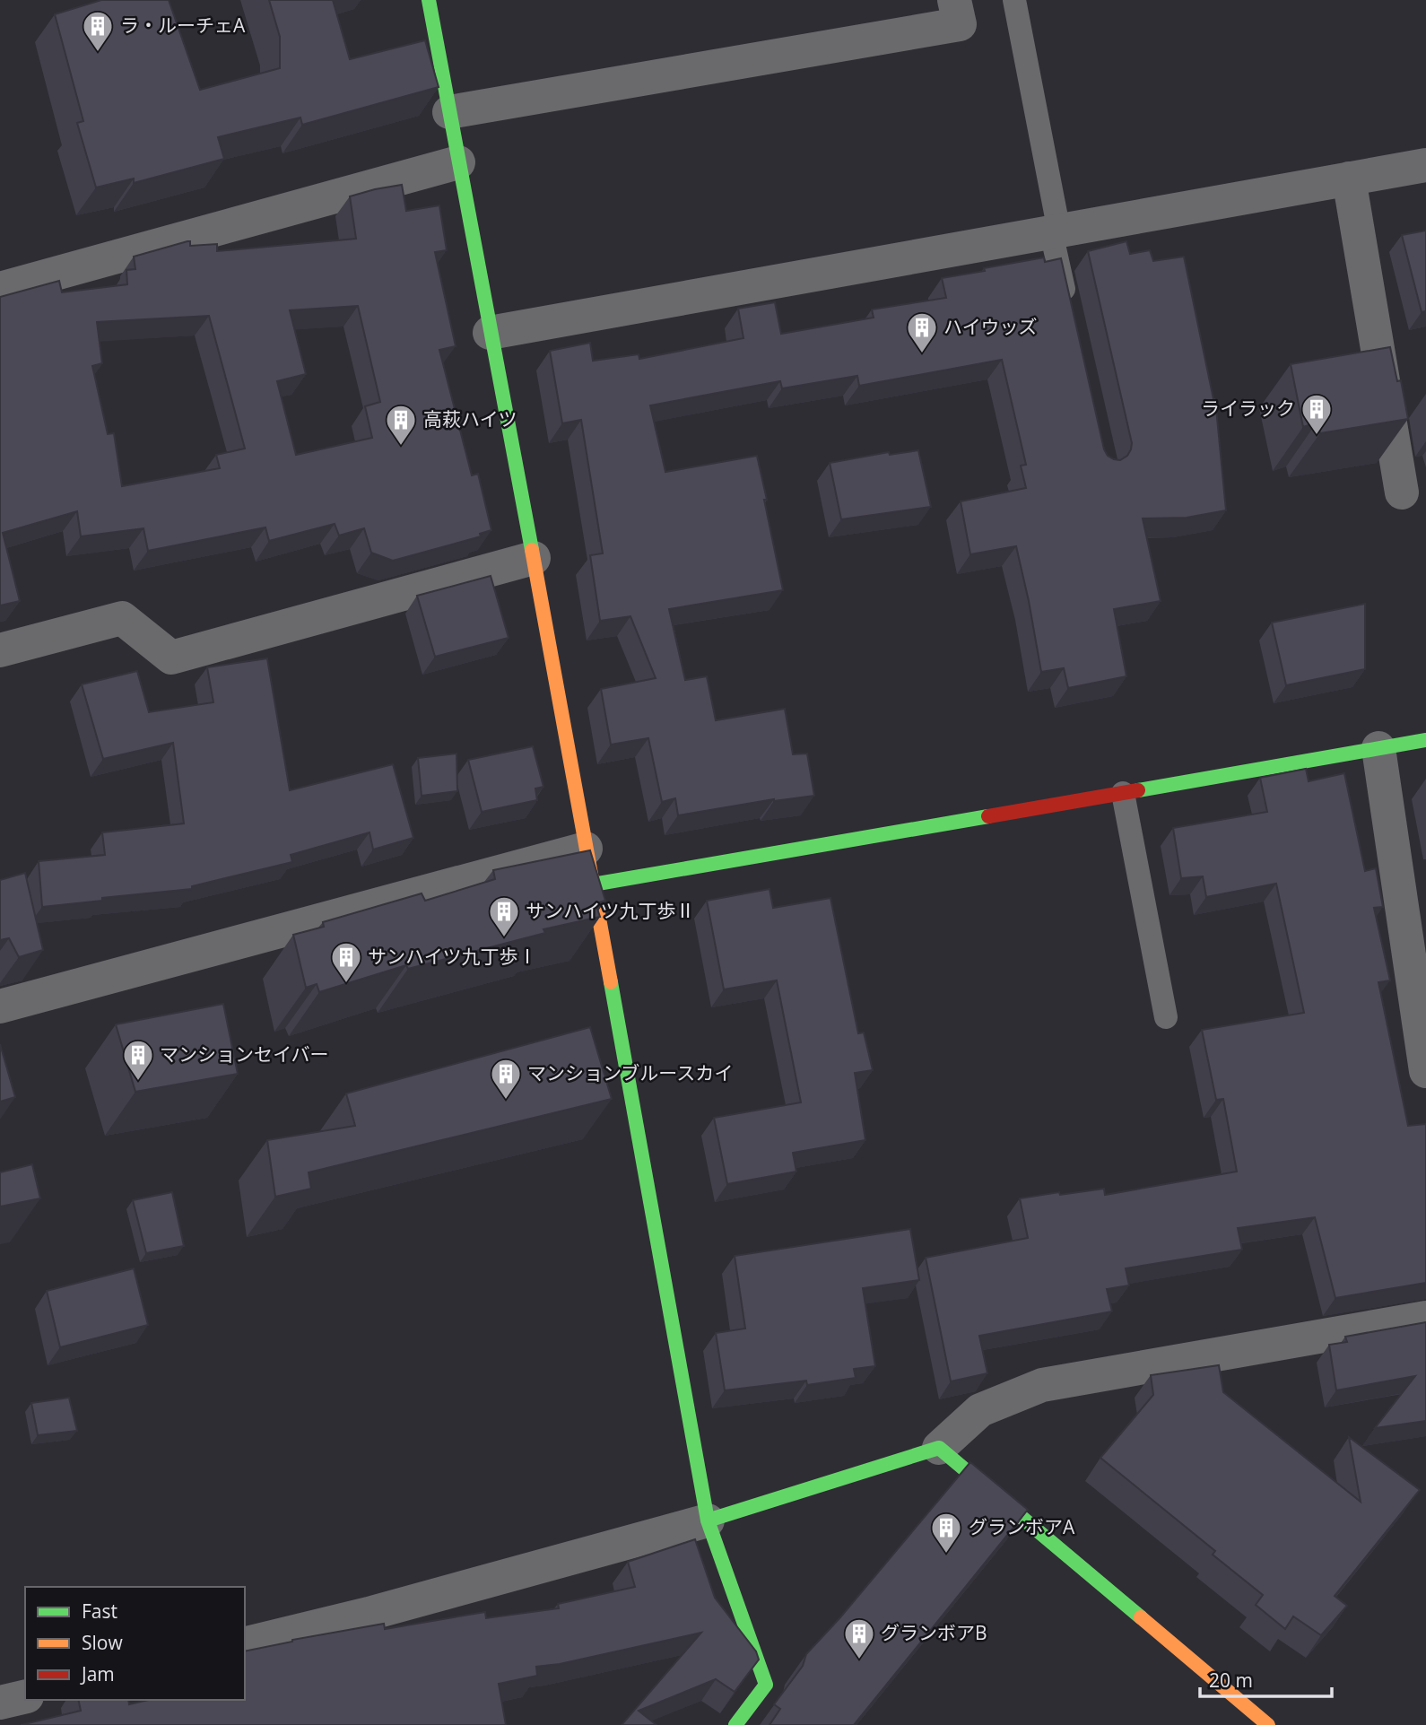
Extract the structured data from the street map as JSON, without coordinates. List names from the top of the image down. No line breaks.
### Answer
{"places":{"building":["ラ・ルーチェA","ハイウッズ","ライラック","高萩ハイツ","サンハイツ九丁歩Ⅱ","サンハイツ九丁歩Ⅰ","マンションセイバー","マンションブルースカイ","グランボアA","グランボアB"]},"legend":["Fast","Slow","Jam"],"scale_bar":"20 m"}
